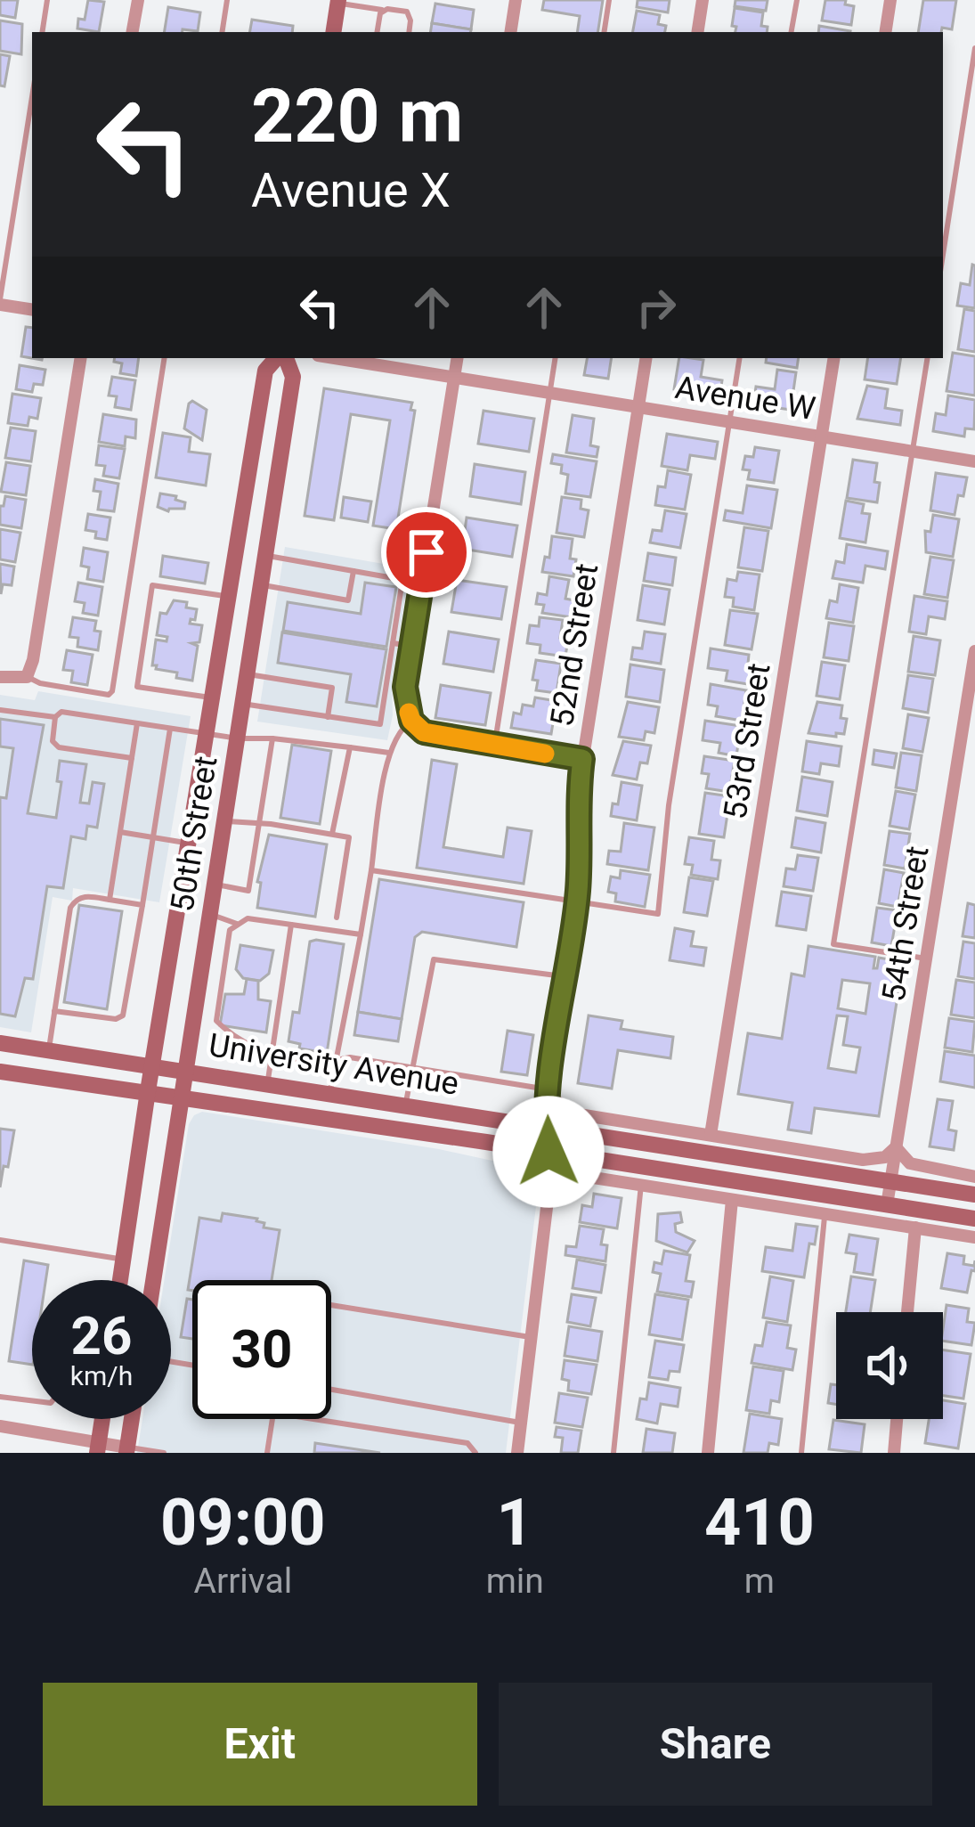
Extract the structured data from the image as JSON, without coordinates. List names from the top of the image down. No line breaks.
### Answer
{"streets":{"main road":["50th Street","University Avenue"],"street":["Avenue W","52nd Street","53rd Street","54th Street"]},"crossings":[["Avenue W","52nd Street"],["Avenue W","53rd Street"],["52nd Street","University Avenue"],["50th Street","University Avenue"],["54th Street","University Avenue"]],"page":{"turn":["220 m","Avenue X"],"speed":"26 km/h","limit":"30","eta":["09:00","Arrival","1","min","410","m"],"buttons":["Exit","Share"]}}
